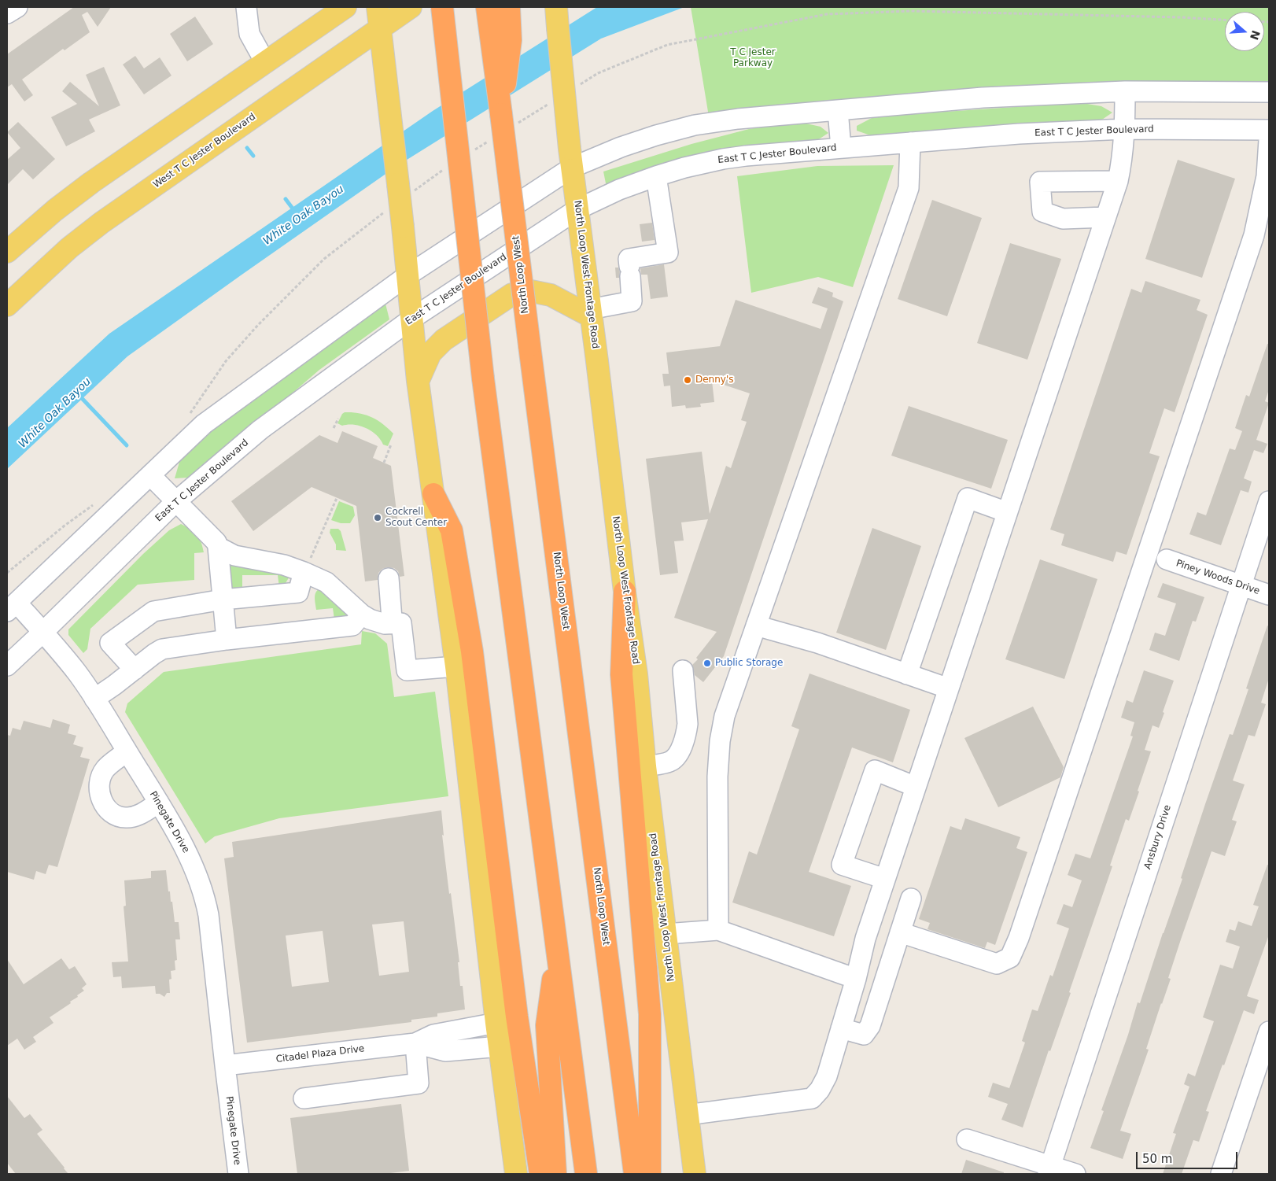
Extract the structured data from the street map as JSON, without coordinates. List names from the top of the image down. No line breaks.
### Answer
{"streets":{"highway":["North Loop West"],"main road":["West T C Jester Boulevard","North Loop West Frontage Road"],"street":["East T C Jester Boulevard","Piney Woods Drive","Pinegate Drive","Ansbury Drive","Citadel Plaza Drive"]},"crossings":[["East T C Jester Boulevard","North Loop West Frontage Road"],["East T C Jester Boulevard","Pinegate Drive"],["Piney Woods Drive","Ansbury Drive"],["Pinegate Drive","Citadel Plaza Drive"]],"water":["White Oak Bayou"],"parks":["T C Jester Parkway"],"places":["Denny's","Cockrell Scout Center","Public Storage"],"scale_bar":"50 m","north":"right"}
